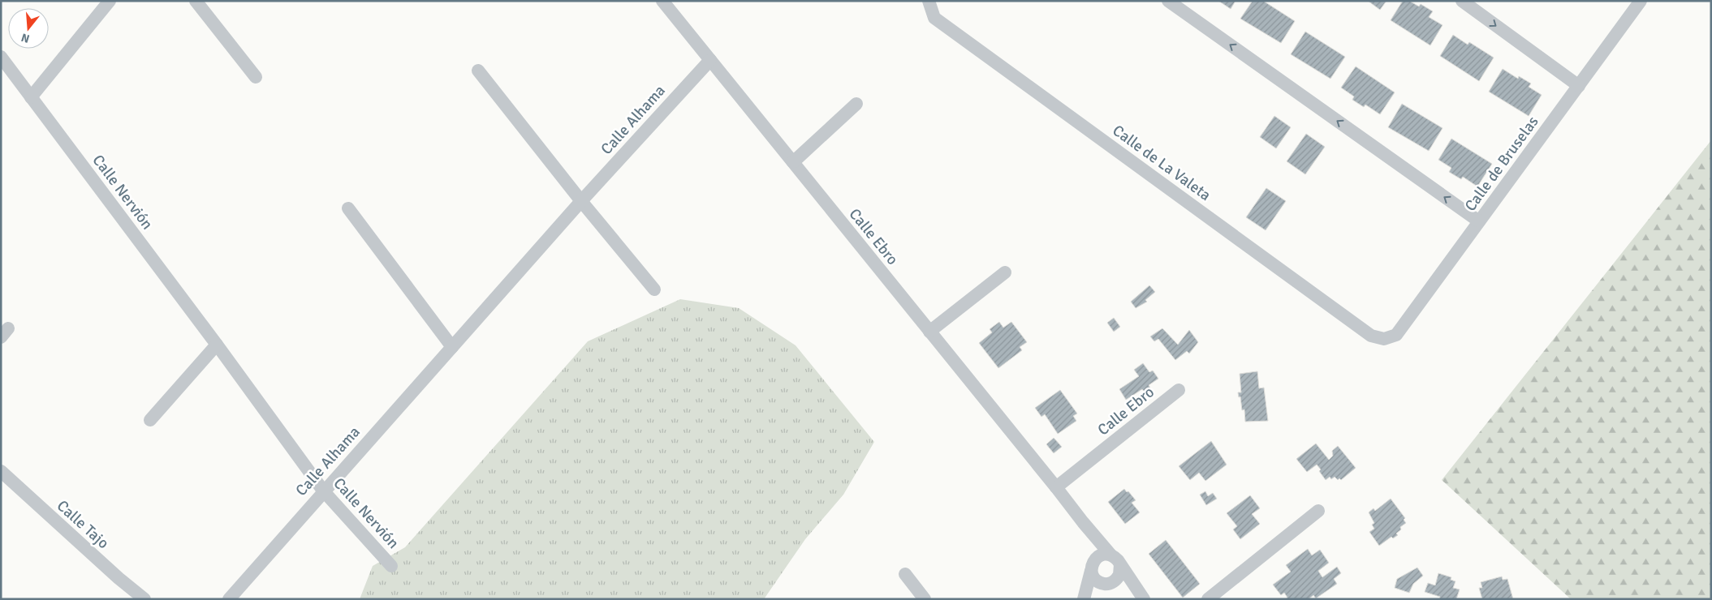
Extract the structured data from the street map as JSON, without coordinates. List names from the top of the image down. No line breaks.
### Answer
{"streets":{"street":["Calle Alhama","Calle de La Valeta","Calle de Bruselas","Calle Nervión","Calle Ebro","Calle Tajo"]},"crossings":[["Calle Alhama","Calle Nervión"],["Calle Alhama","Calle Ebro"],["Calle de La Valeta","Calle de Bruselas"]],"north":"bottom"}
